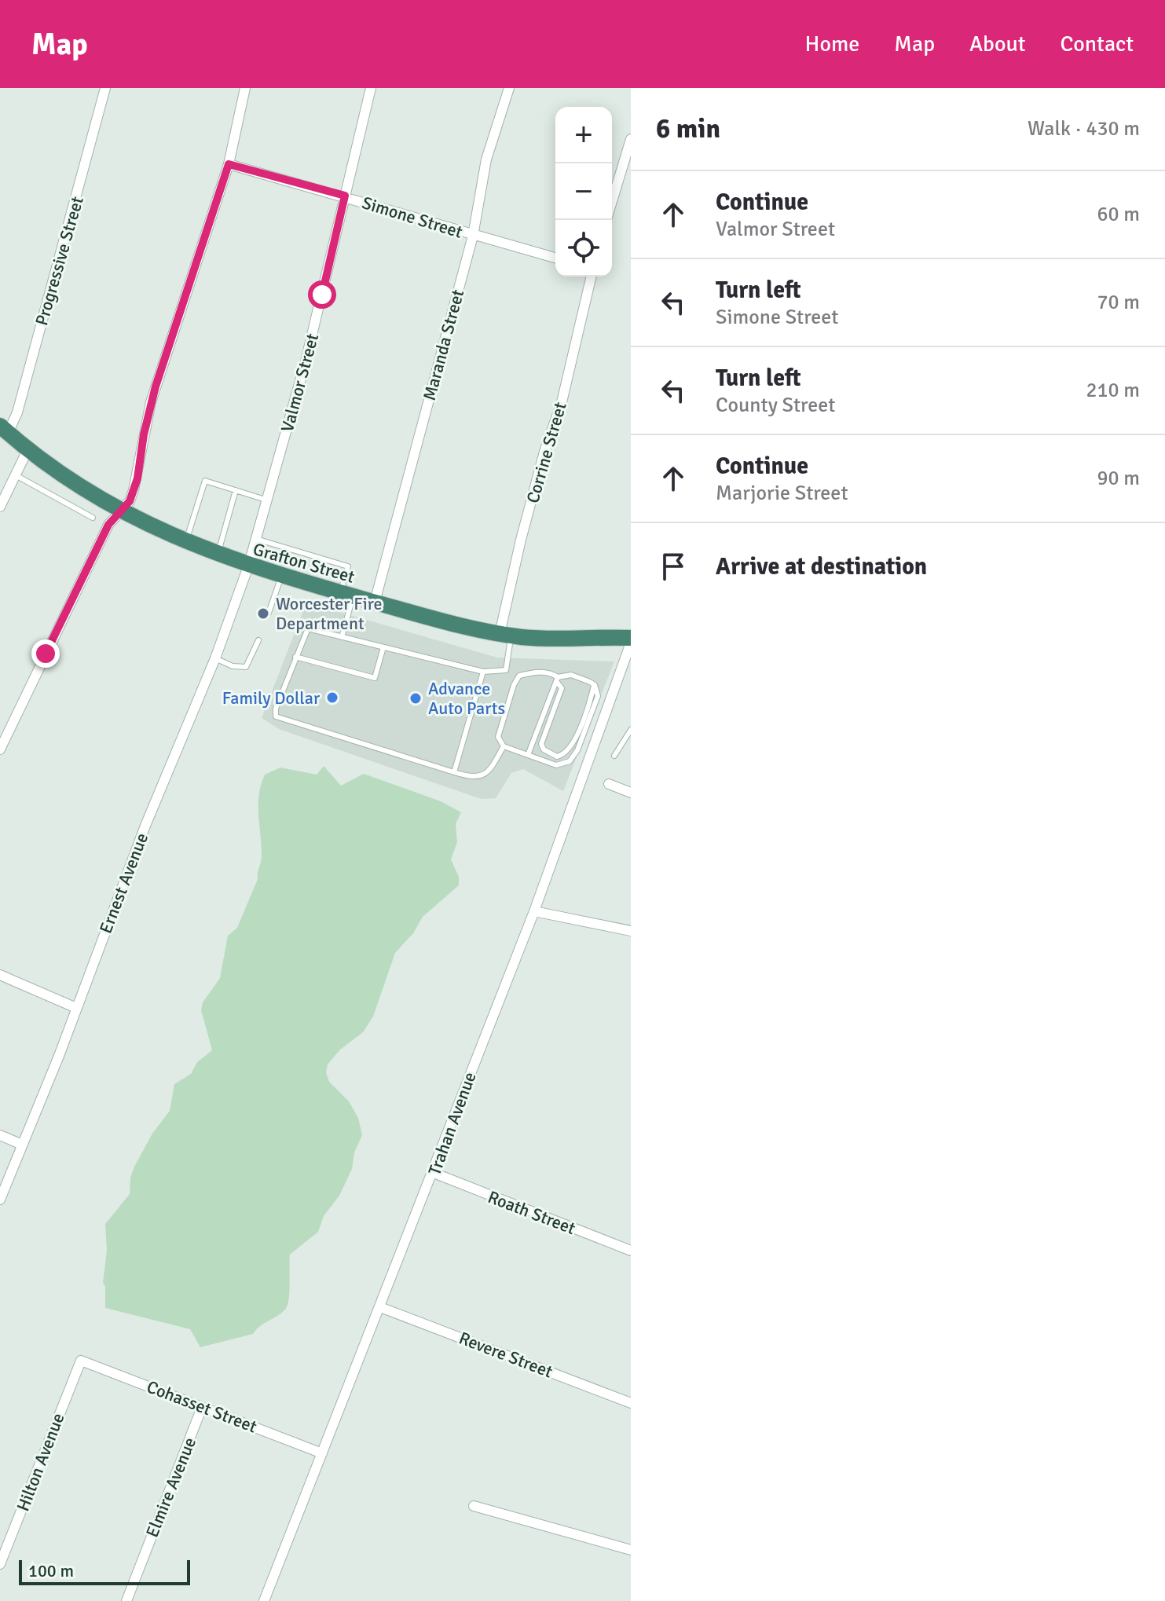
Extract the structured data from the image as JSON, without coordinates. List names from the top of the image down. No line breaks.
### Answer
{"streets":{"highway":["Grafton Street"],"street":["Simone Street","Progressive Street","Maranda Street","Valmor Street","Corrine Street","Ernest Avenue","Trahan Avenue","Roath Street","Revere Street","Cohasset Street","Hilton Avenue","Elmire Avenue"]},"crossings":[["Simone Street","Maranda Street"],["Simone Street","Valmor Street"],["Progressive Street","Grafton Street"],["Maranda Street","Grafton Street"],["Valmor Street","Grafton Street"],["Valmor Street","Ernest Avenue"],["Corrine Street","Grafton Street"],["Grafton Street","Ernest Avenue"],["Trahan Avenue","Roath Street"],["Trahan Avenue","Revere Street"],["Trahan Avenue","Cohasset Street"],["Cohasset Street","Hilton Avenue"],["Cohasset Street","Elmire Avenue"]],"places":["Worcester Fire Department","Family Dollar","Advance Auto Parts"],"scale_bar":"100 m","page":{"header":"Map","nav":["Home","Map","About","Contact"],"heading":["6 min","Walk · 430 m"],"map_buttons":["+","−"],"list":[["Continue","Valmor Street","60 m"],["Turn left","Simone Street","70 m"],["Turn left","County Street","210 m"],["Continue","Marjorie Street","90 m"],"Arrive at destination"],"scale":"100 m"}}
